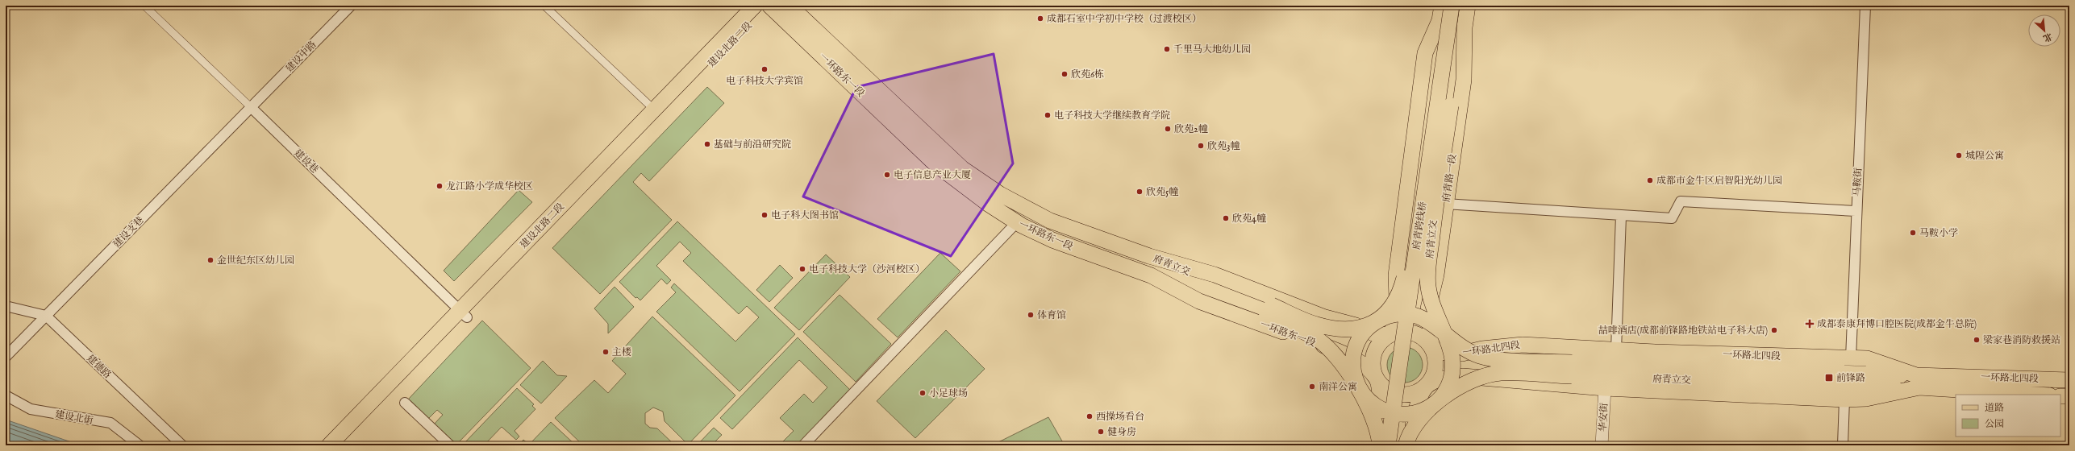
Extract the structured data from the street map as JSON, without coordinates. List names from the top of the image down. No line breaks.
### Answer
{"streets":{"main road":["建设北路二段","一环路东一段","府青路一段","府青跨线桥","府青立交","一环路北四段"],"street":["建设中路","建设巷","马鞍街","建设支巷","建德路","建设北街","华安街"]},"crossings":[["建设北路二段","一环路东一段"],["建设北路二段","建设巷"],["建设中路","建设巷"],["建设中路","建设支巷"],["一环路东一段","府青路一段"],["一环路东一段","府青立交"],["一环路东一段","一环路北四段"],["建设巷","建设支巷"],["府青路一段","府青立交"],["府青路一段","一环路北四段"],["马鞍街","一环路北四段"],["建设支巷","建德路"],["府青立交","一环路北四段"],["一环路北四段","华安街"]],"places":{"other":["成都石室中学初中学校（过渡校区）","千里马大地幼儿园","电子科技大学宾馆","欣苑6栋","电子科技大学继续教育学院","欣苑2幢","基础与前沿研究院","欣苑3幢","城隍公寓","电子信息产业大厦","成都市金牛区启智阳光幼儿园","龙江路小学成华校区","欣苑5幢","电子科大图书馆","欣苑4幢","马鞍小学","金世纪东区幼儿园","电子科技大学（沙河校区）","体育馆","喆啡酒店(成都前锋路地铁站电子科大店)","梁家巷消防救援站","主楼","南洋公寓","小足球场","西操场看台","健身房"],"health":["成都泰康拜博口腔医院(成都金牛总院)"],"transit":["前锋路"]},"legend":["道路","公园"],"north":"bottom right"}
